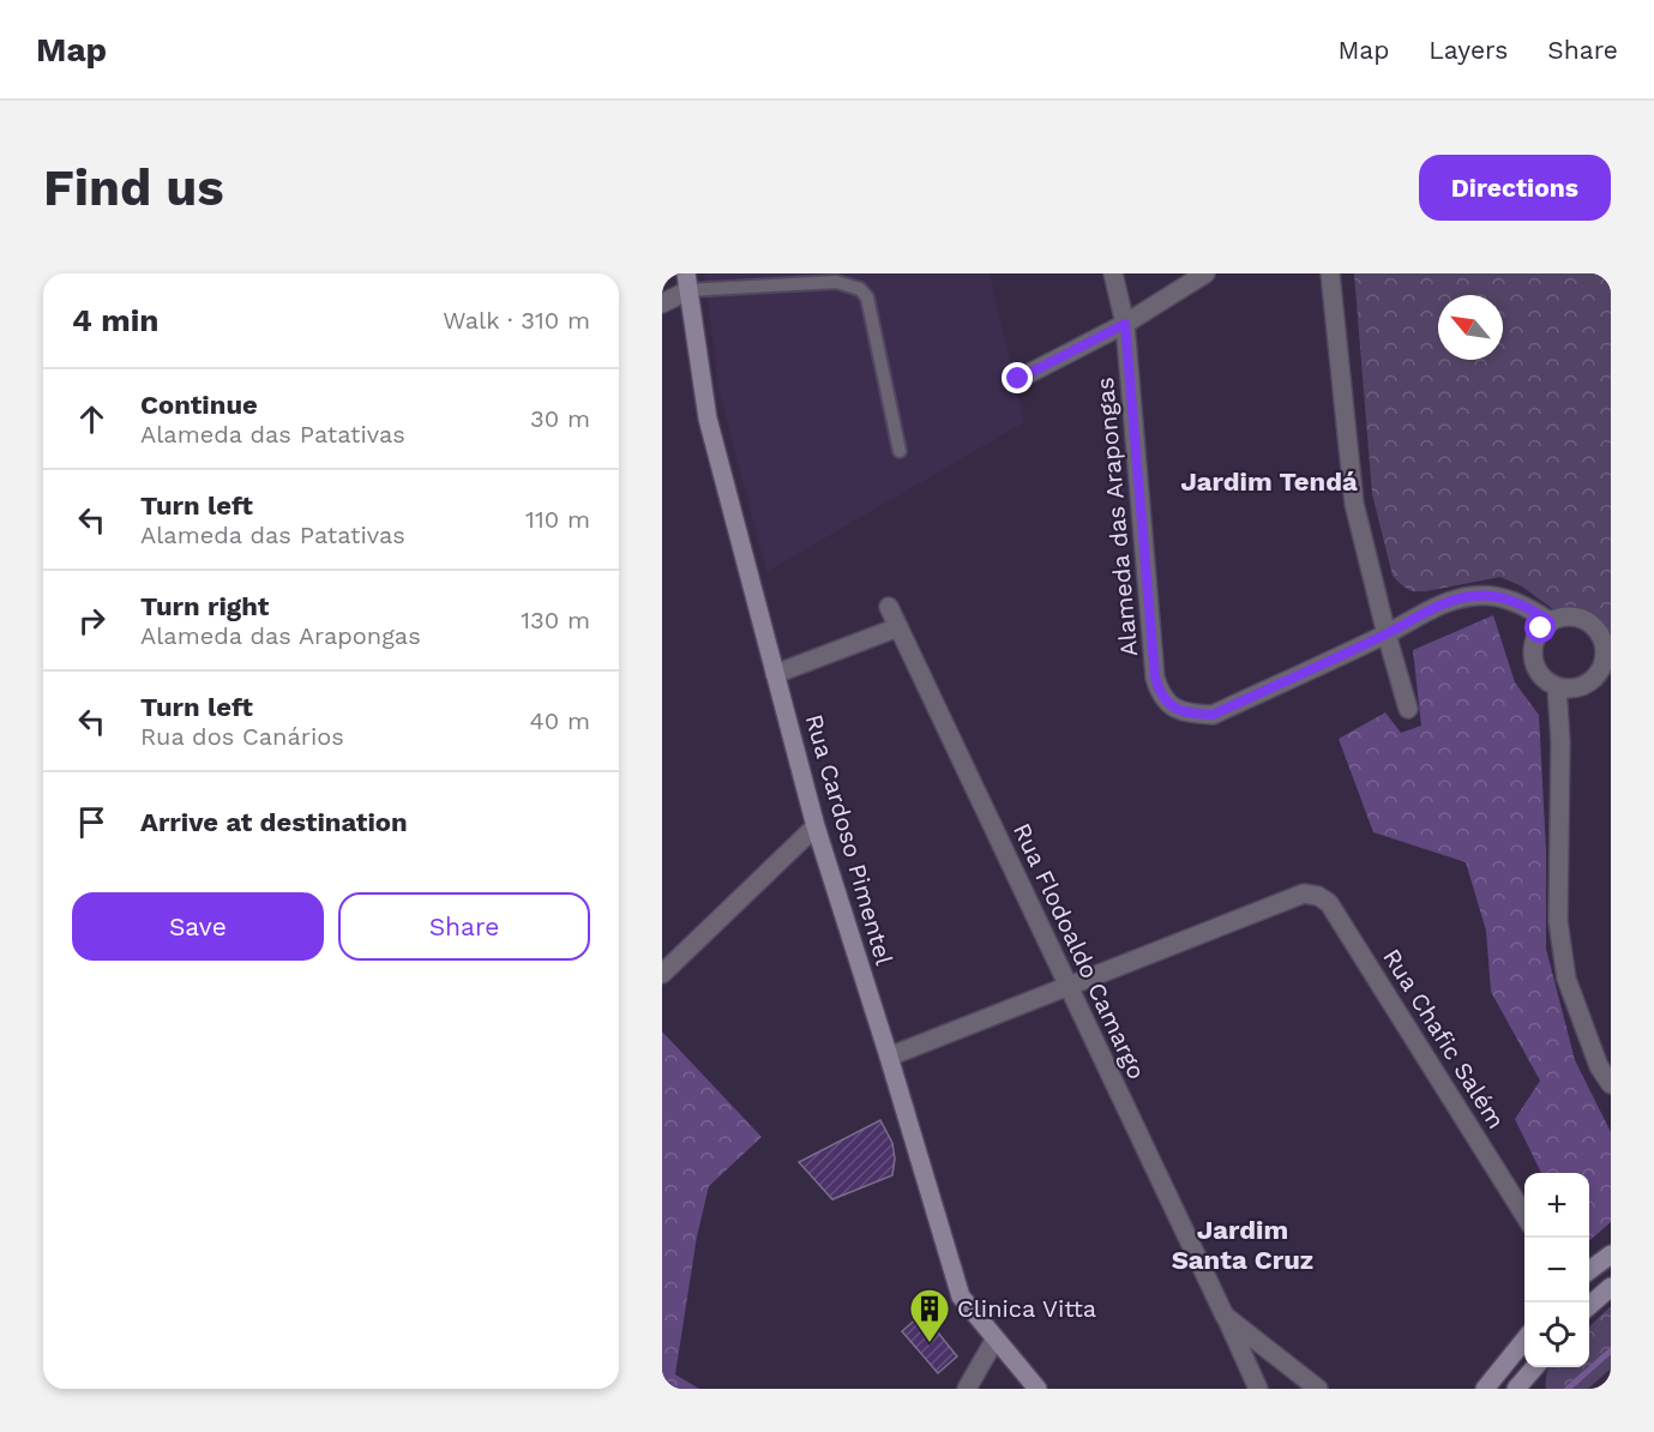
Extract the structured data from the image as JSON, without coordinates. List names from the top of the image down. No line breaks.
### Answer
{"streets":{"street":["Alameda das Arapongas","Rua Cardoso Pimentel","Rua Flodoaldo Camargo","Rua Chafic Salém"]},"crossings":[["Rua Flodoaldo Camargo","Rua Chafic Salém"]],"districts":["Jardim Tendá","Jardim Santa Cruz"],"places":{"building":["Clinica Vitta"]},"north":"top left","page":{"header":"Map","nav":["Map","Layers","Share"],"buttons":["Directions",["Save","Share"]],"title":"Find us","heading":["4 min","Walk · 310 m"],"list":[["Continue","Alameda das Patativas","30 m"],["Turn left","Alameda das Patativas","110 m"],["Turn right","Alameda das Arapongas","130 m"],["Turn left","Rua dos Canários","40 m"],"Arrive at destination"],"map_buttons":["+","−"]}}
